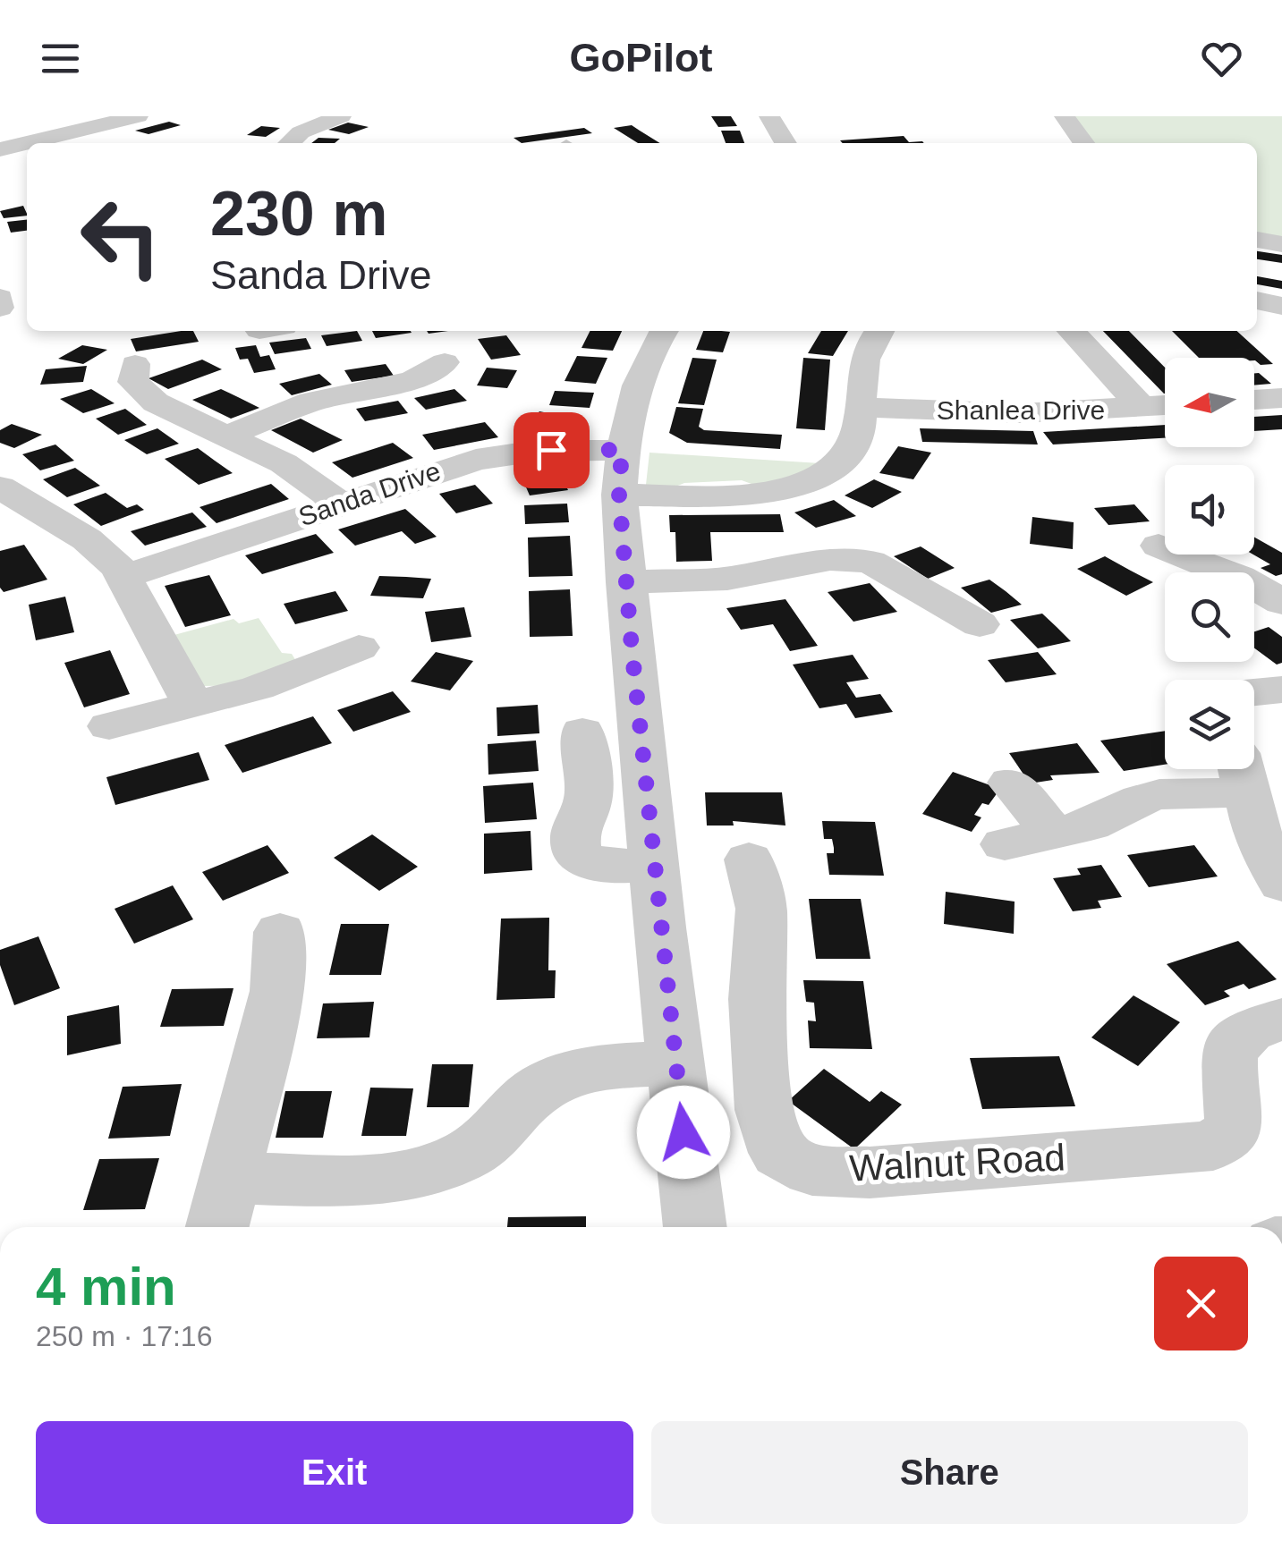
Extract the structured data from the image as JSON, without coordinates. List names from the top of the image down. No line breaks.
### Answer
{"streets":{"street":["Shanlea Drive","Sanda Drive","Walnut Road"]},"crossings":[["Shanlea Drive","Sanda Drive"]],"north":"left","page":{"header":"GoPilot","turn":["230 m","Sanda Drive"],"heading":["4 min","250 m · 17:16"],"buttons":["Exit","Share"]}}
